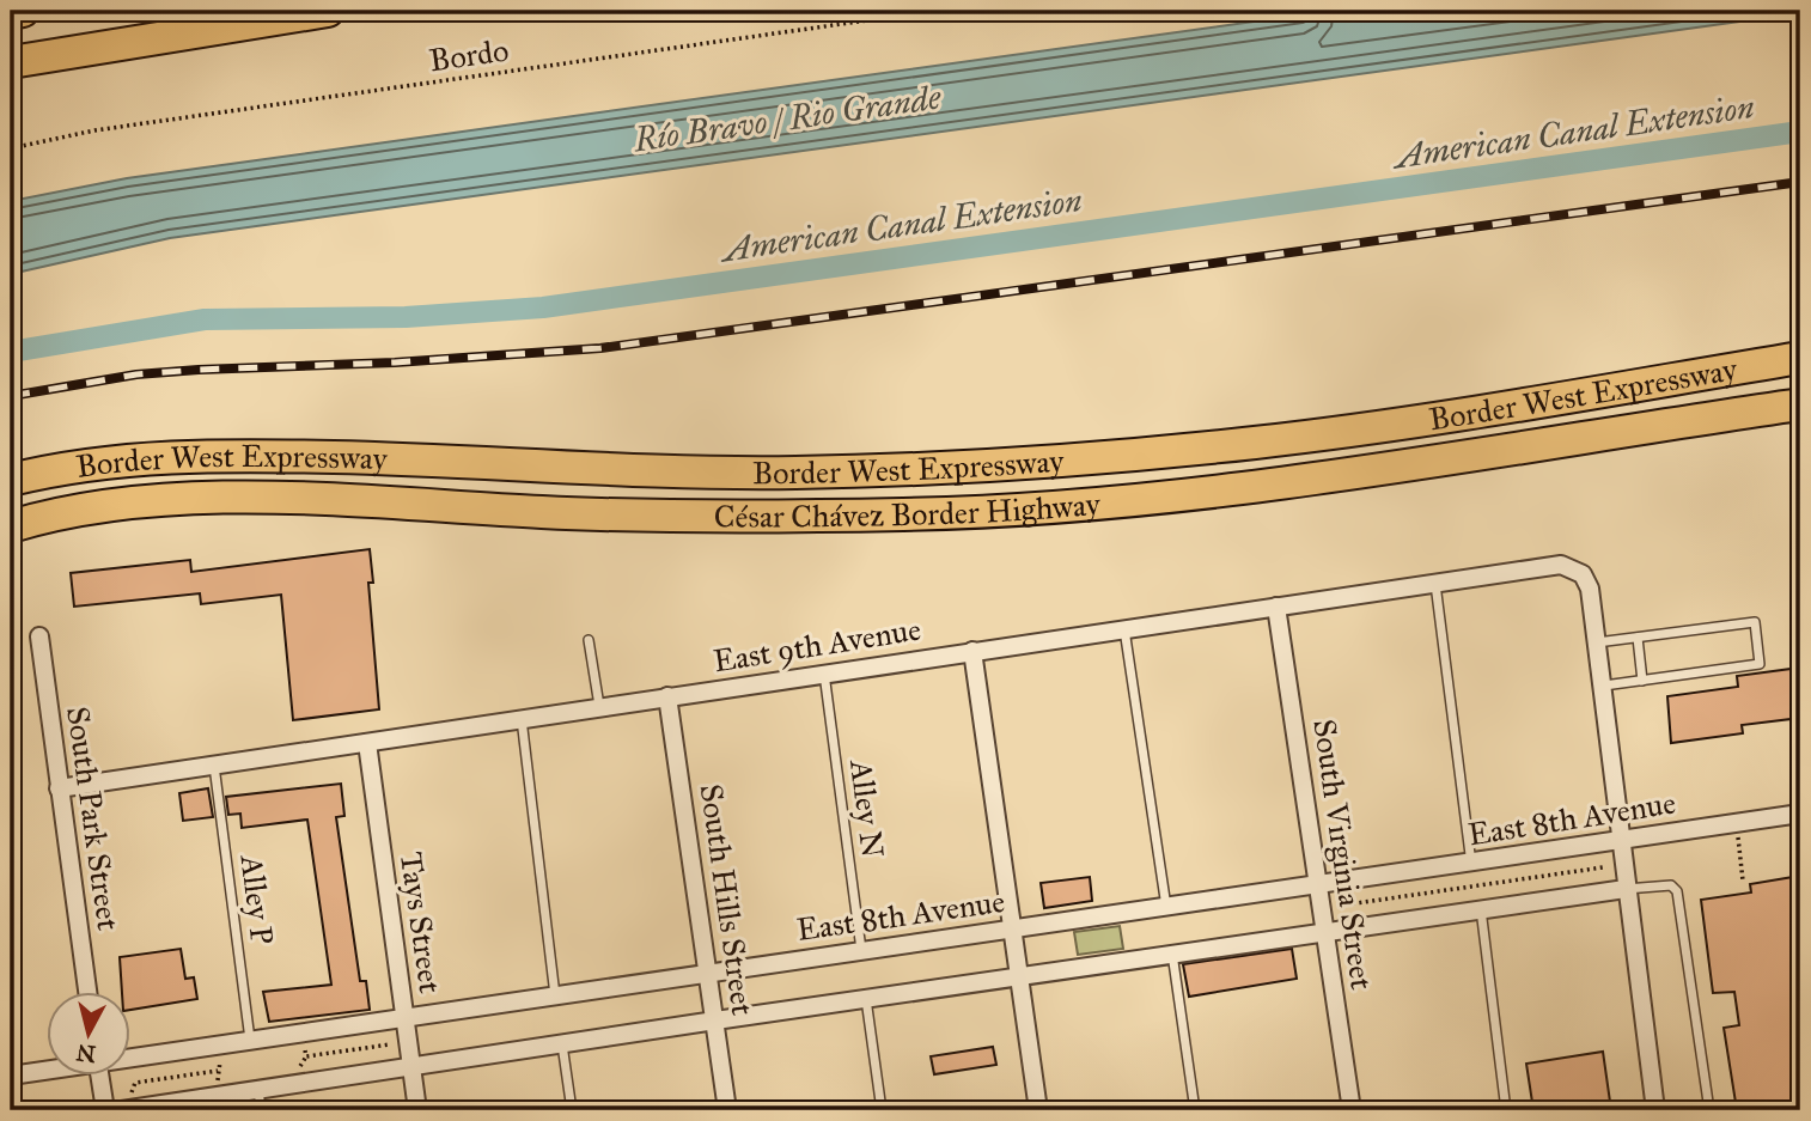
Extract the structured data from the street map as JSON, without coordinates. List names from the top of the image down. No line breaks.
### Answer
{"streets":{"highway":["Border West Expressway","César Chávez Border Highway"],"street":["East 9th Avenue","South Park Street","East 8th Avenue","South Virginia Street","South Hills Street","Tays Street"],"lane":["Alley N","Alley P"],"path":["Bordo"]},"crossings":[["East 9th Avenue","Alley N"],["East 9th Avenue","South Park Street"],["East 9th Avenue","South Virginia Street"],["East 9th Avenue","Alley P"],["East 9th Avenue","South Hills Street"],["East 9th Avenue","Tays Street"],["Alley N","East 8th Avenue"],["East 8th Avenue","South Virginia Street"],["East 8th Avenue","Alley P"],["East 8th Avenue","South Hills Street"],["East 8th Avenue","Tays Street"]],"water":["Río Bravo / Rio Grande","American Canal Extension"],"north":"bottom"}
